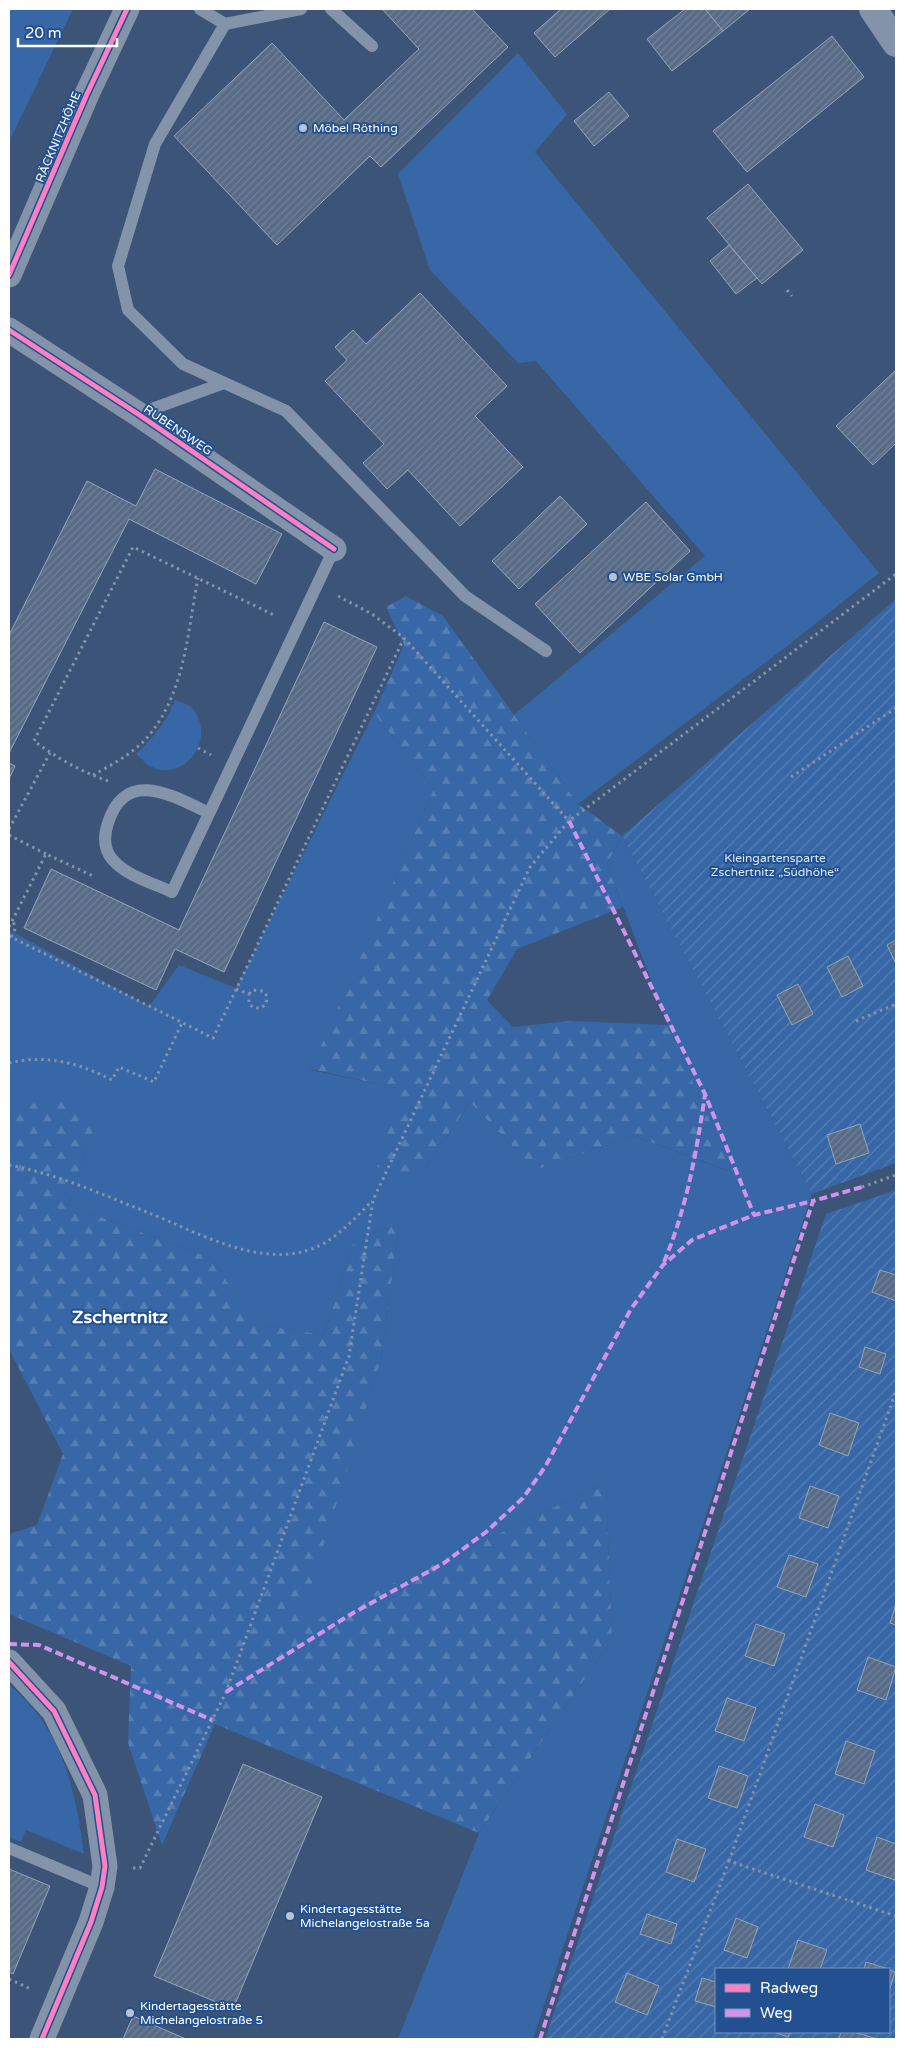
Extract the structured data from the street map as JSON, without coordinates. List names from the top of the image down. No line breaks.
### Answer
{"streets":{"street":["RÄCKNITZHÖHE","RUBENSWEG"]},"districts":["Zschertnitz"],"parks":["Kleingartensparte Zschertnitz „Südhöhe“"],"places":["Möbel Röthing","WBE Solar GmbH","Kindertagesstätte Michelangelostraße 5a","Kindertagesstätte Michelangelostraße 5"],"legend":["Radweg","Weg"],"scale_bar":"20 m"}
